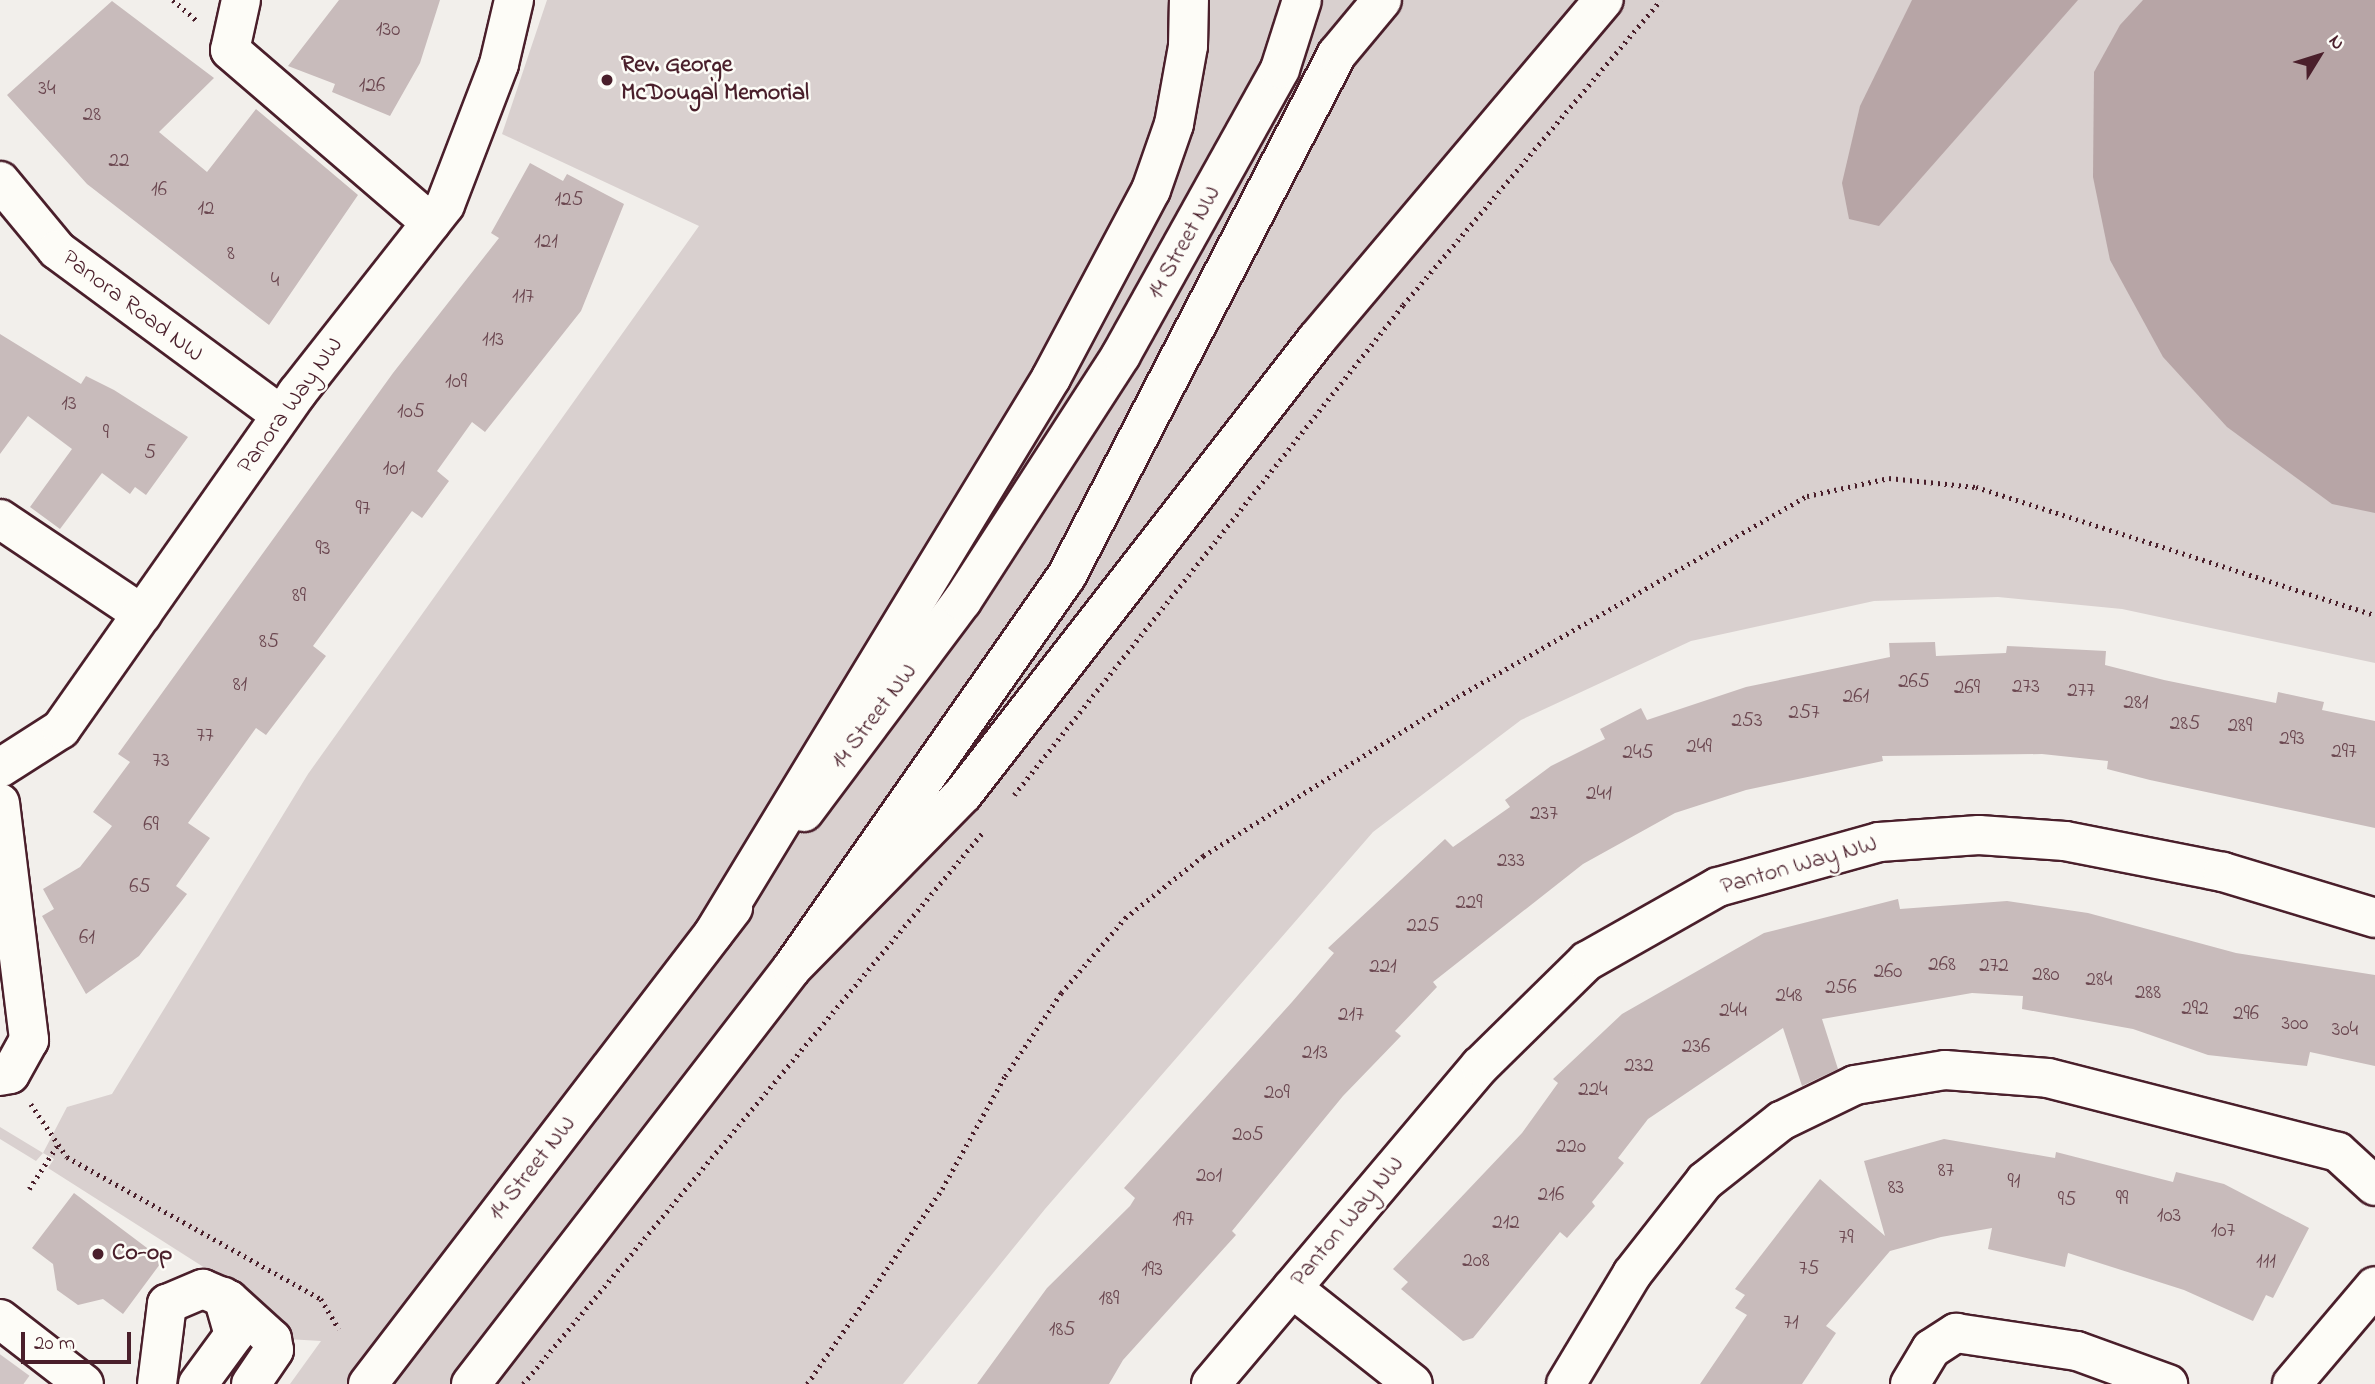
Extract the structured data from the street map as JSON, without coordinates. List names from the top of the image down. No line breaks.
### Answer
{"streets":{"main road":["14 Street NW","Panora Road NW","Panora Way NW","Panton Way NW"]},"crossings":[["Panora Road NW","Panora Way NW"]],"places":["Rev. George McDougal Memorial","Co-op"],"house_numbers":["130","126","34","28","22","16","125","12","121","8","4","117","113","109","13","105","9","5","101","97","93","89","85","265","81","273","269","277","261","281","257","253","285","289","77","293","249","297","245","73","241","237","69","233","65","229","225","61","268","272","221","260","280","284","256","288","248","292","244","296","217","300","304","236","213","232","224","209","205","220","87","201","91","83","216","99","95","103","197","212","107","79","208","111","75","193","189","71","185"],"scale_bar":"20 m","north":"top right"}
